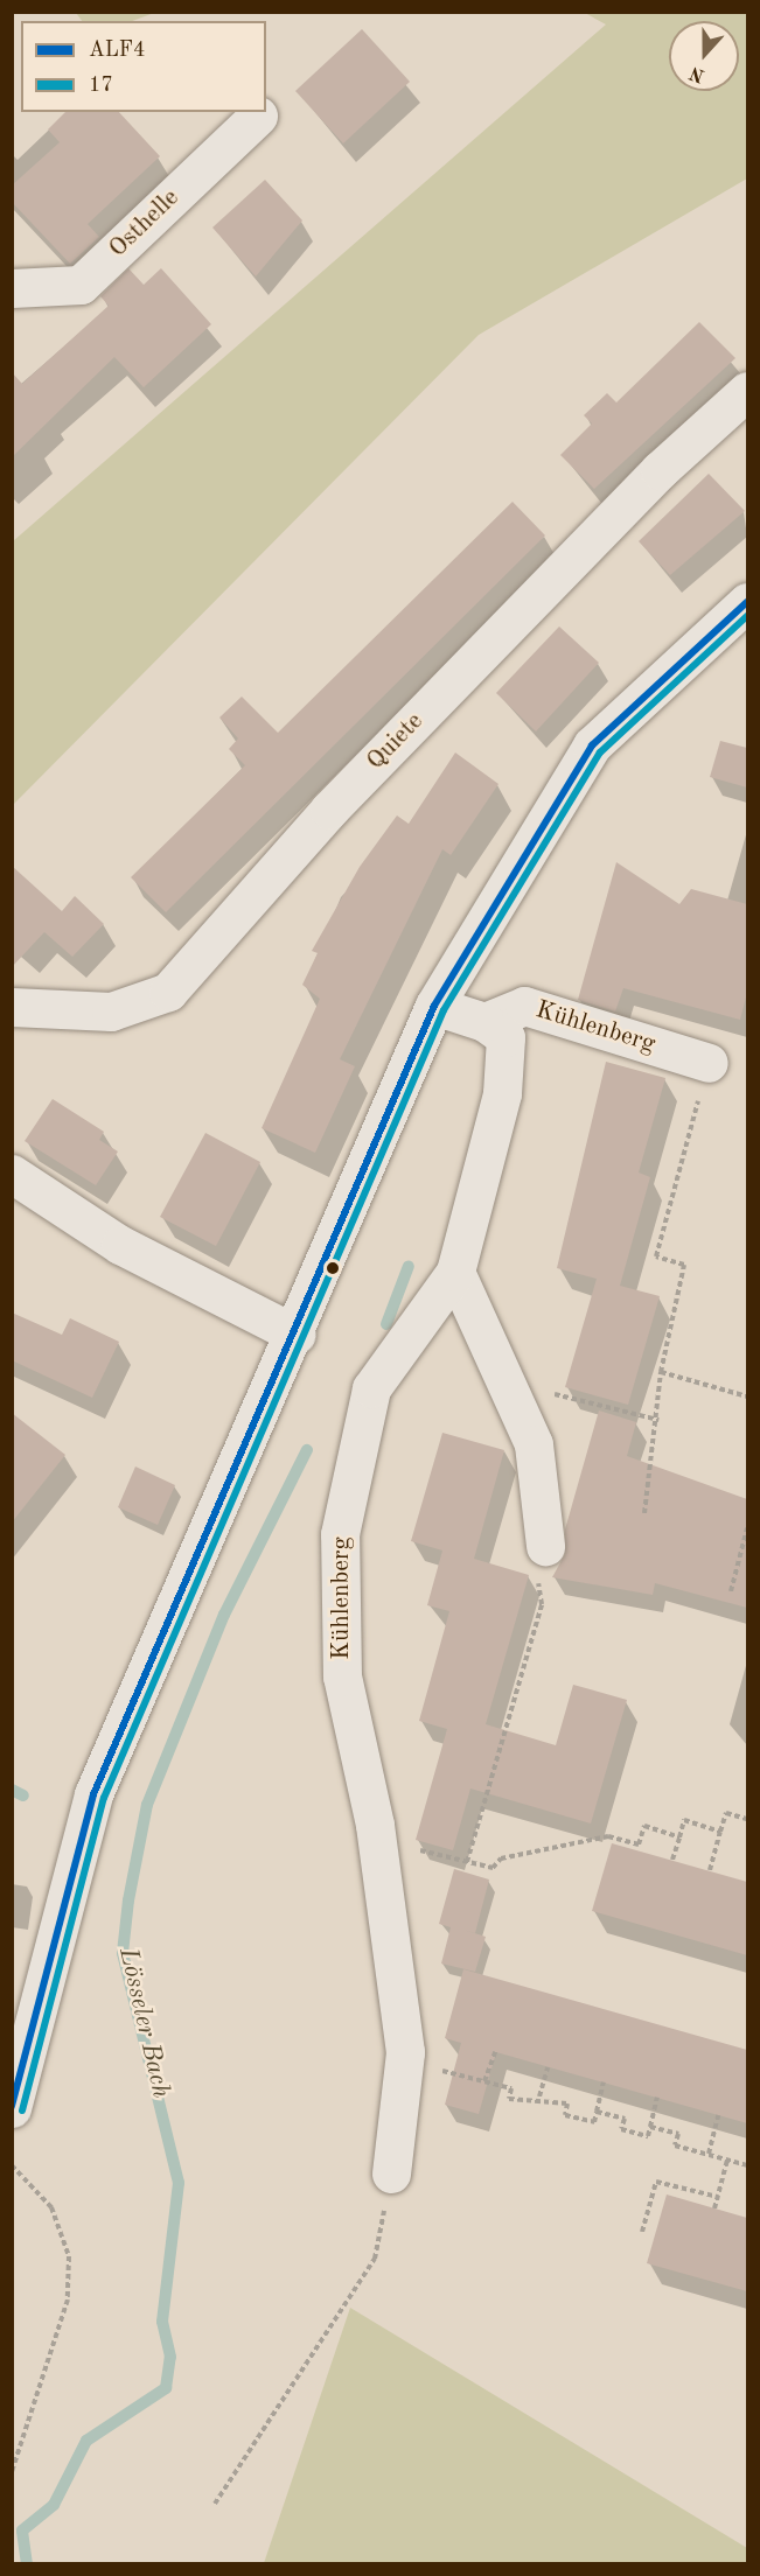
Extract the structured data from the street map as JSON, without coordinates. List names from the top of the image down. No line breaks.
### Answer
{"streets":{"street":["Osthelle","Quiete","Kühlenberg"]},"water":["Lösseler Bach"],"lines":["transit line ALF4","transit line 17"],"legend":["ALF4","17"],"north":"bottom"}
